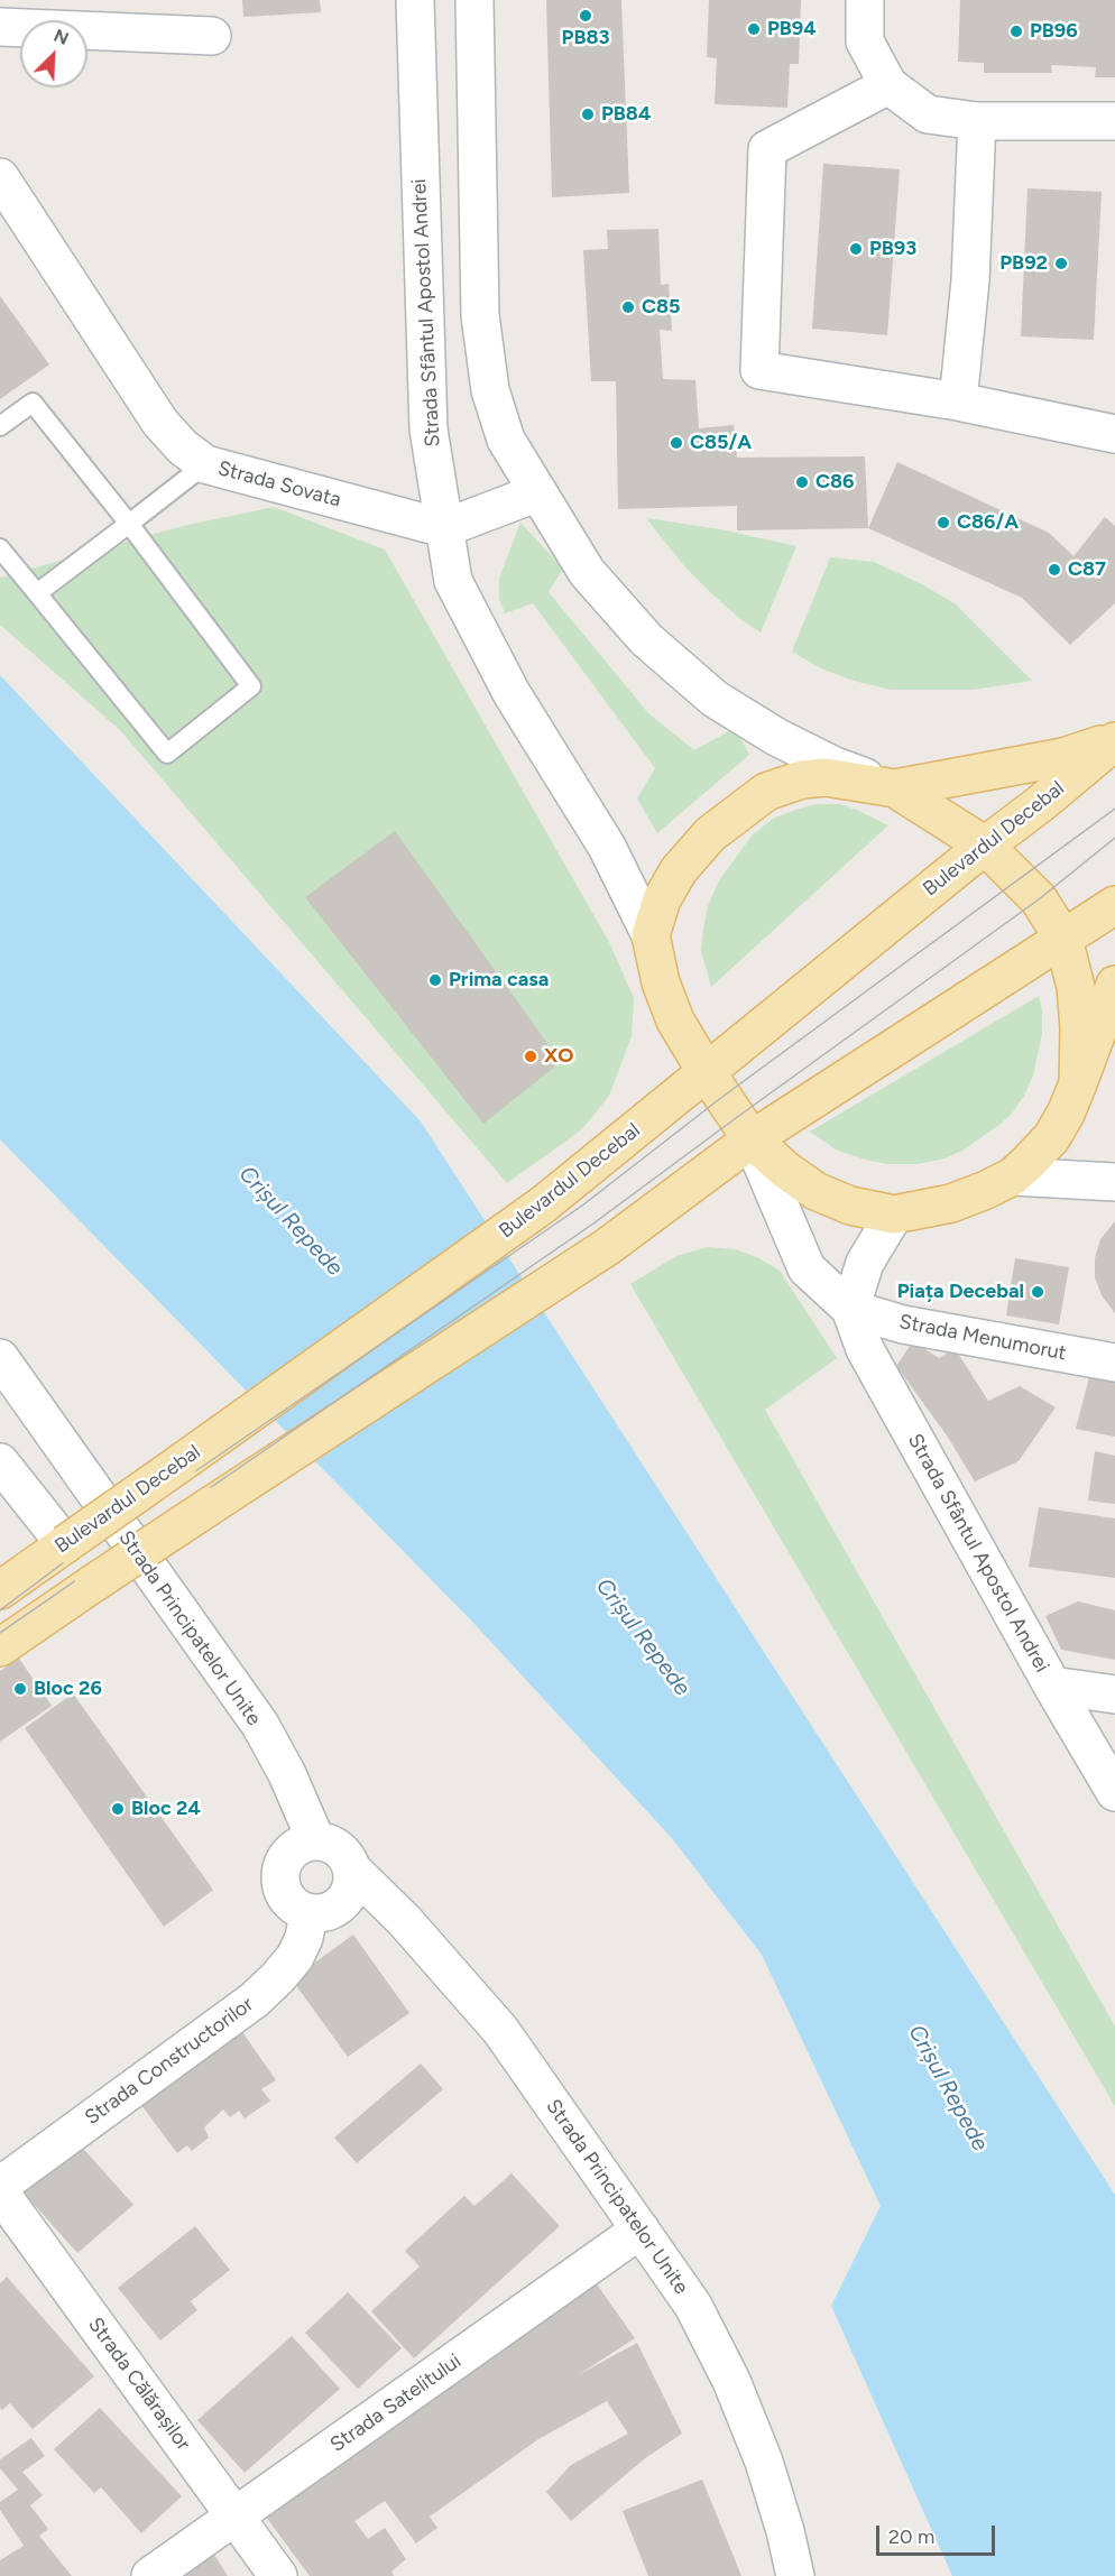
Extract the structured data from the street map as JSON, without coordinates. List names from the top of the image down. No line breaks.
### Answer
{"streets":{"main road":["Bulevardul Decebal"],"street":["Strada Sfântul Apostol Andrei","Strada Sovata","Strada Menumorut","Strada Principatelor Unite","Strada Constructorilor","Strada Călărașilor","Strada Satelitului"]},"crossings":[["Strada Sfântul Apostol Andrei","Strada Sovata"],["Strada Sfântul Apostol Andrei","Strada Menumorut"],["Strada Principatelor Unite","Strada Constructorilor"],["Strada Principatelor Unite","Strada Satelitului"],["Strada Călărașilor","Strada Satelitului"]],"water":["Crișul Repede"],"places":["PB83","PB94","PB96","PB84","PB93","PB92","C85","C85/A","C86","C86/A","C87","Prima casa","XO","Piața Decebal","Bloc 26","Bloc 24"],"scale_bar":"20 m","north":"top right"}
